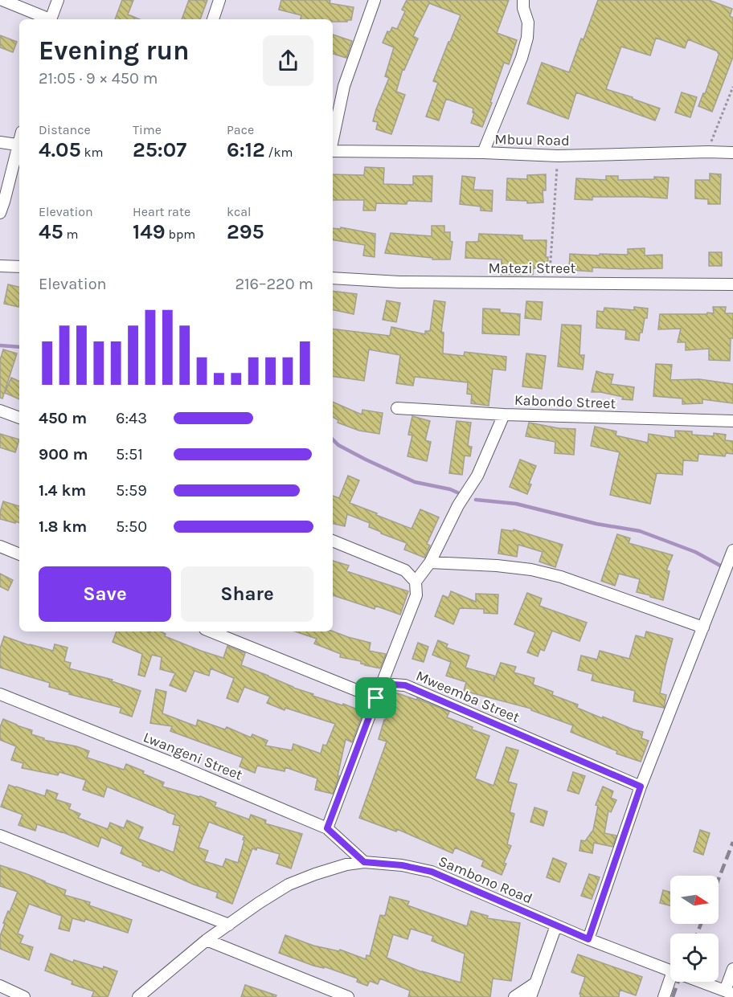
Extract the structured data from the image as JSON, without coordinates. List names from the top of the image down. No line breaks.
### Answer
{"streets":{"street":["Mbuu Road","Matezi Street","Kabondo Street","Mweemba Street","Lwangeni Street","Sambono Road"]},"crossings":[["Lwangeni Street","Sambono Road"]],"north":"right","page":{"heading":["Evening run","21:05 · 9 × 450 m"],"stats":[["Distance","4.05 km"],["Time","25:07"],["Pace","6:12 /km"],["Elevation","45 m"],["Heart rate","149 bpm"],["kcal","295"]],"chart":["Elevation","216–220 m"],"list":[{"name":"450 m","note":"6:43"},{"name":"900 m","note":"5:51"},{"name":"1.4 km","note":"5:59"},{"name":"1.8 km","note":"5:50"}],"buttons":["Save","Share"]}}
